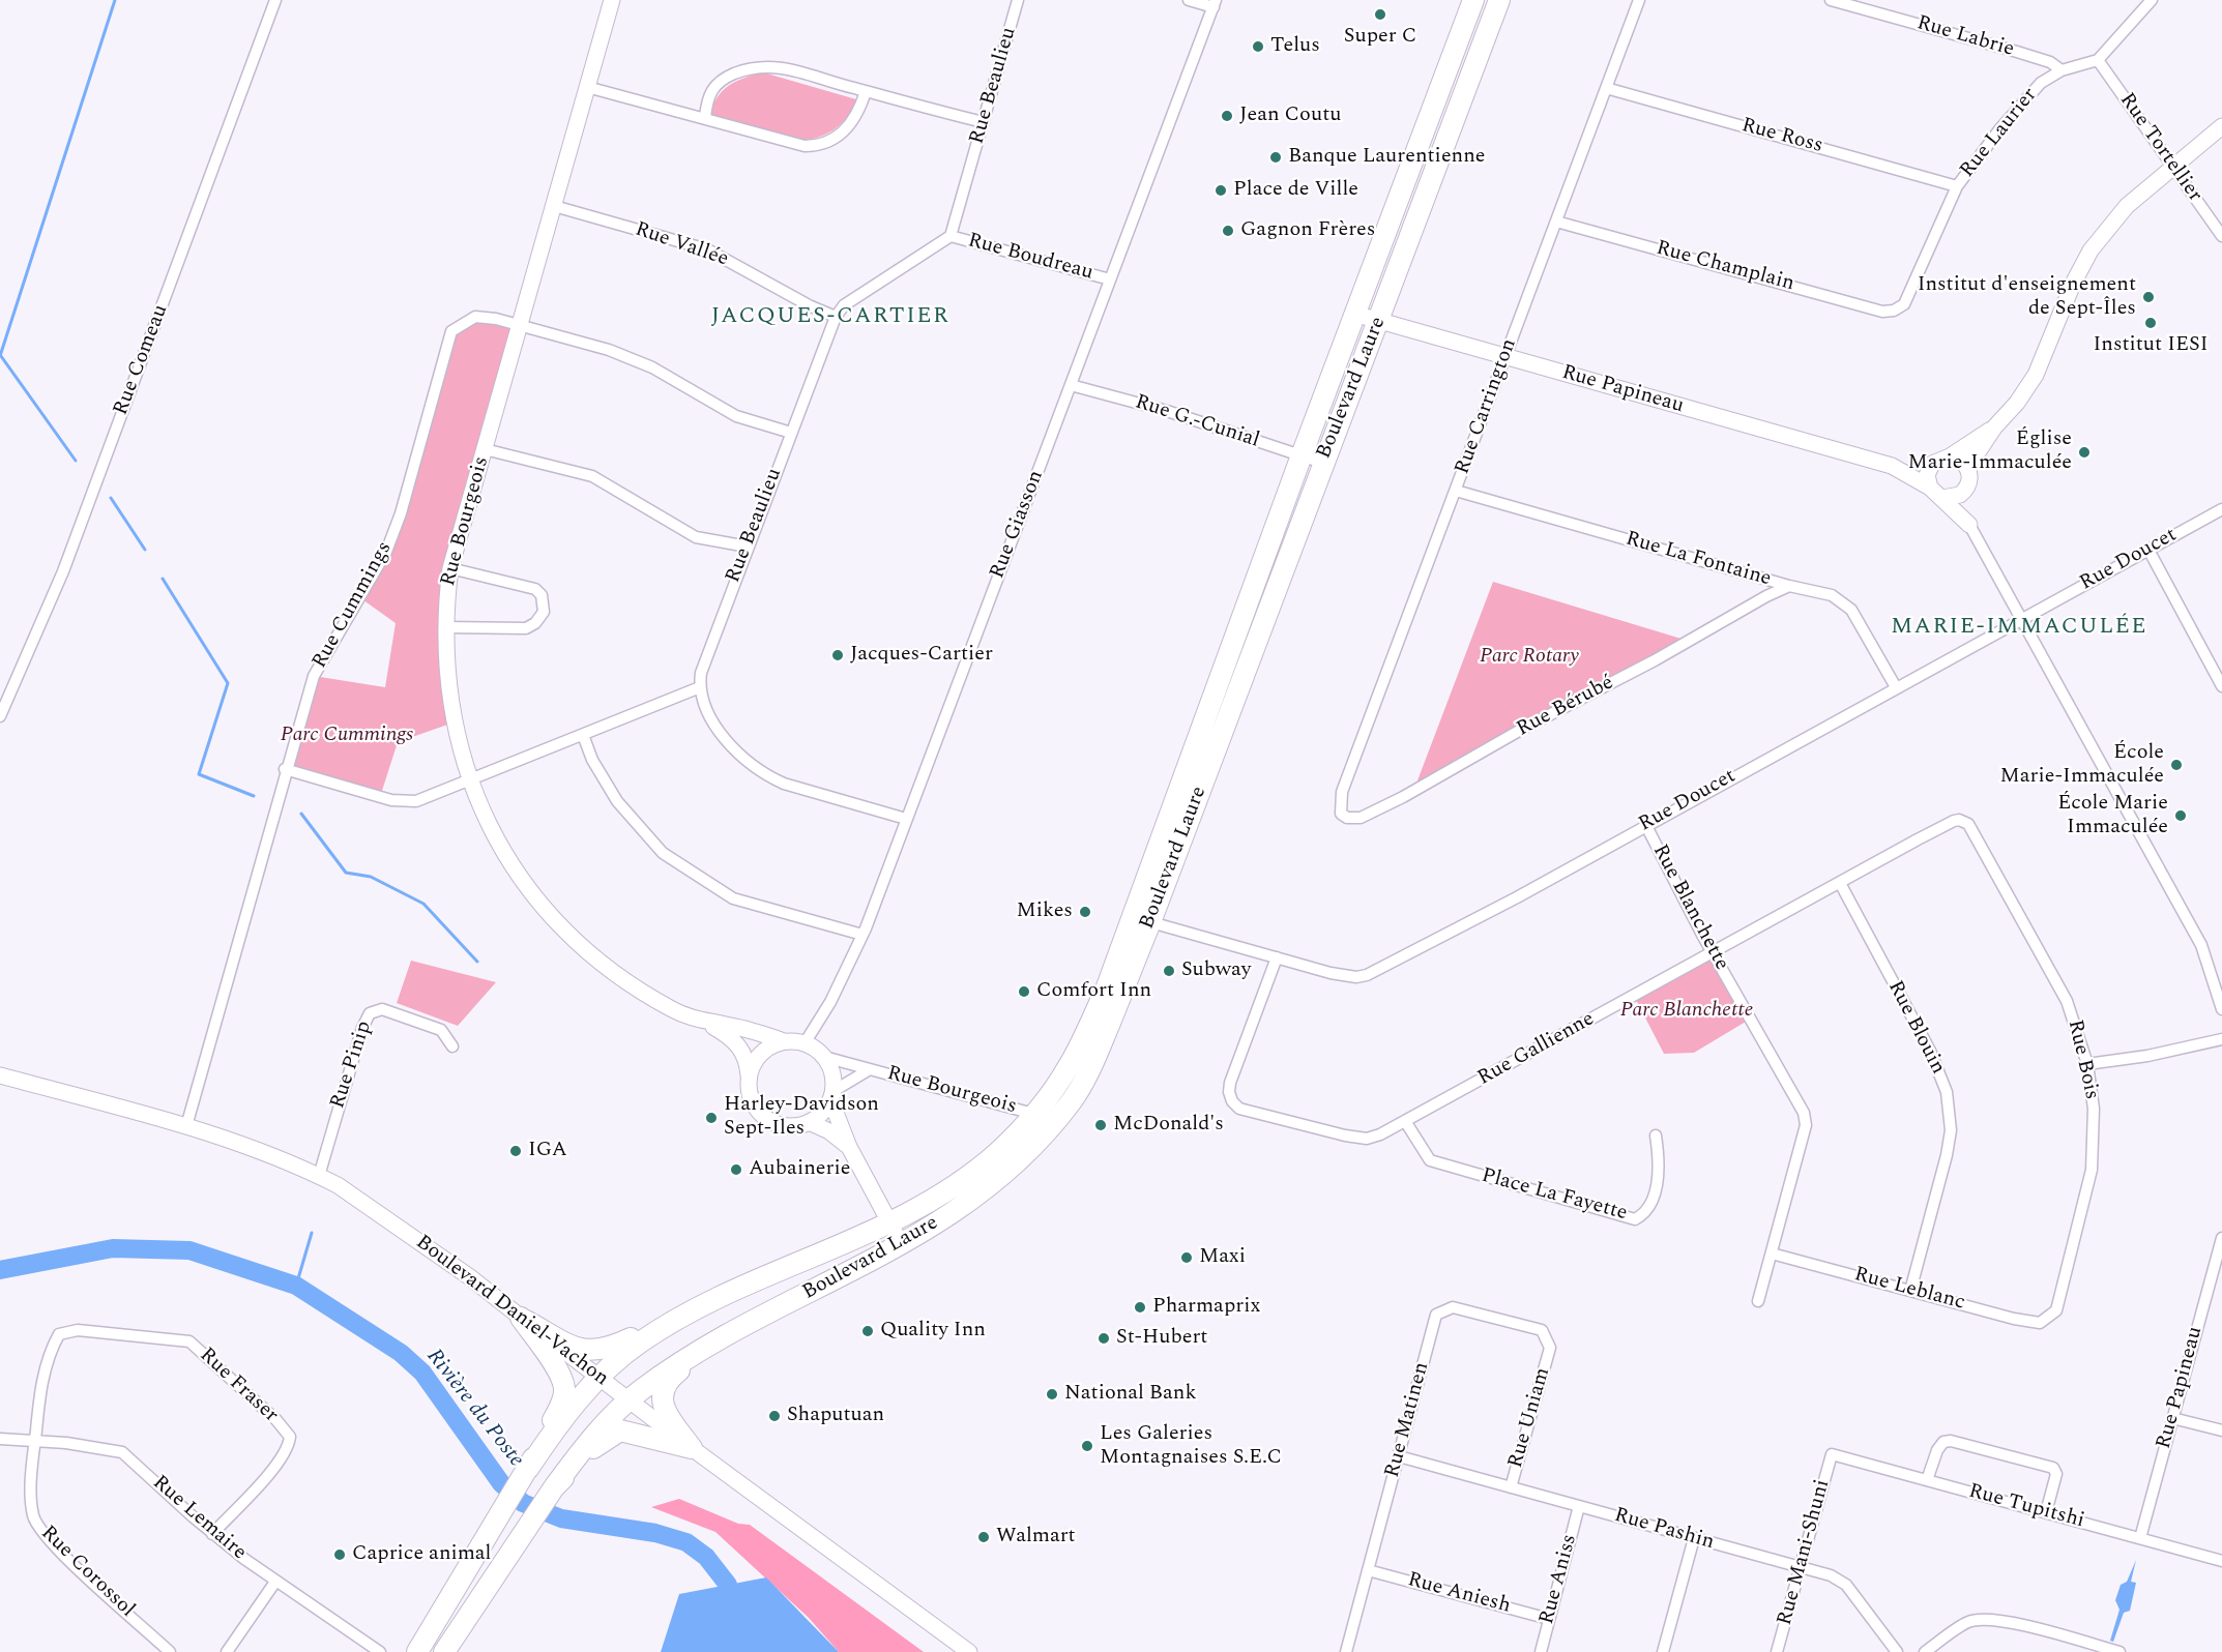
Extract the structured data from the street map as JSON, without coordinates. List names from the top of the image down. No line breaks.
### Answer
{"streets":{"highway":["Boulevard Laure"],"street":["Rue Labrie","Rue Beaulieu","Rue Laurier","Rue Ross","Rue Tortellier","Rue Vallée","Rue Boudreau","Rue Champlain","Rue Comeau","Rue Papineau","Rue Carrington","Rue G.-Cunial","Rue Bourgeois","Rue Giasson","Rue La Fontaine","Rue Doucet","Rue Cummings","Rue Bérubé","Rue Blanchette","Rue Blouin","Rue Gallienne","Rue Bois","Rue Pinip","Place La Fayette","Rue Leblanc","Boulevard Daniel-Vachon","Rue Fraser","Rue Uniam","Rue Matinen","Rue Tupitshi","Rue Lemaire","Rue Pashin","Rue Mani-Shuni","Rue Corossol","Rue Aniss","Rue Aniesh"]},"crossings":[["Rue Labrie","Rue Laurier"],["Rue Beaulieu","Rue Vallée"],["Rue Beaulieu","Rue Boudreau"],["Rue Beaulieu","Rue Cummings"],["Rue Laurier","Rue Ross"],["Rue Laurier","Rue Tortellier"],["Rue Laurier","Rue Champlain"],["Rue Ross","Rue Carrington"],["Rue Vallée","Rue Bourgeois"],["Rue Boudreau","Rue Giasson"],["Rue Champlain","Rue Carrington"],["Boulevard Laure","Rue Papineau"],["Boulevard Laure","Rue G.-Cunial"],["Boulevard Laure","Rue Bourgeois"],["Boulevard Laure","Rue Doucet"],["Boulevard Laure","Boulevard Daniel-Vachon"],["Rue Papineau","Rue Carrington"],["Rue Papineau","Rue Tupitshi"],["Rue Carrington","Rue La Fontaine"],["Rue Carrington","Rue Bérubé"],["Rue G.-Cunial","Rue Giasson"],["Rue Bourgeois","Rue Giasson"],["Rue Bourgeois","Rue Cummings"],["Rue La Fontaine","Rue Doucet"],["Rue La Fontaine","Rue Bérubé"],["Rue Doucet","Rue Blanchette"],["Rue Doucet","Rue Gallienne"],["Rue Cummings","Boulevard Daniel-Vachon"],["Rue Blanchette","Rue Gallienne"],["Rue Blanchette","Rue Leblanc"],["Rue Blouin","Rue Gallienne"],["Rue Blouin","Rue Leblanc"],["Rue Gallienne","Rue Bois"],["Rue Gallienne","Place La Fayette"],["Rue Bois","Rue Leblanc"],["Rue Pinip","Boulevard Daniel-Vachon"],["Rue Fraser","Rue Lemaire"],["Rue Fraser","Rue Corossol"],["Rue Uniam","Rue Matinen"],["Rue Uniam","Rue Pashin"],["Rue Matinen","Rue Pashin"],["Rue Matinen","Rue Aniesh"],["Rue Tupitshi","Rue Mani-Shuni"],["Rue Lemaire","Rue Corossol"],["Rue Pashin","Rue Mani-Shuni"],["Rue Pashin","Rue Aniss"],["Rue Aniss","Rue Aniesh"]],"districts":["JACQUES-CARTIER","MARIE-IMMACULÉE"],"water":["Rivière du Poste"],"parks":["Parc Rotary","Parc Cummings","Parc Blanchette"],"places":["Super C","Telus","Jean Coutu","Banque Laurentienne","Place de Ville","Gagnon Frères","Institut d'enseignement de Sept-Îles","Institut IESI","Église Marie-Immaculée","Jacques-Cartier","École Marie-Immaculée","École Marie Immaculée","Mikes","Subway","Comfort Inn","Harley-Davidson Sept-Iles","McDonald's","IGA","Aubainerie","Maxi","Pharmaprix","Quality Inn","St-Hubert","National Bank","Shaputuan","Les Galeries Montagnaises S.E.C","Walmart","Caprice animal"]}
